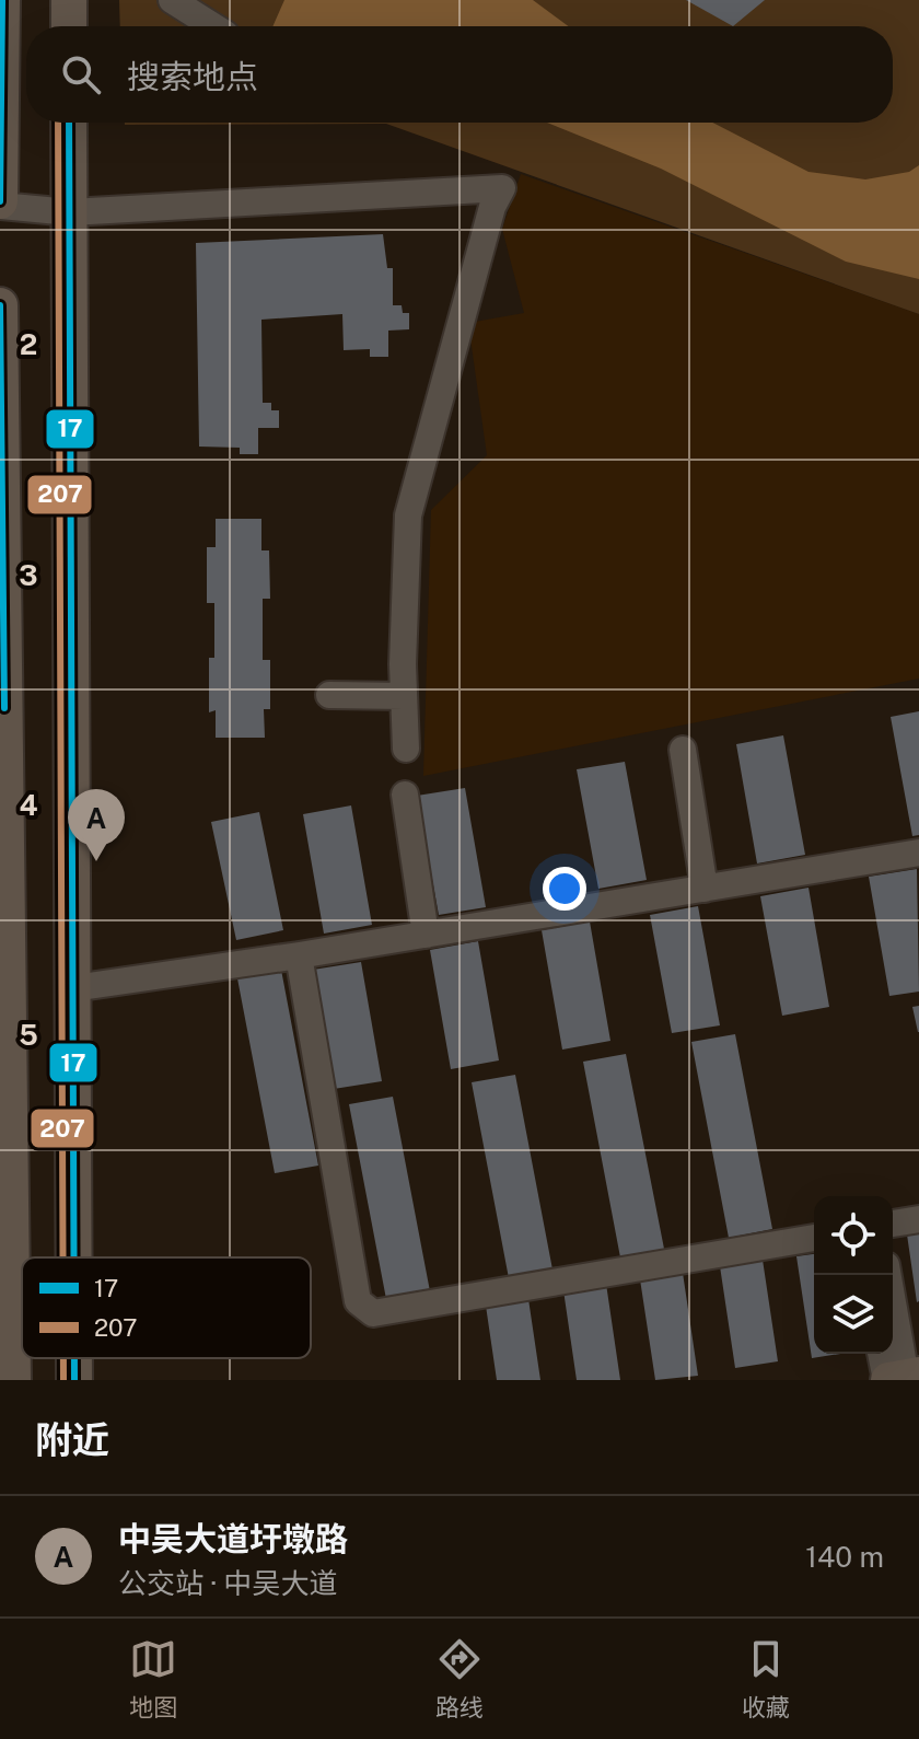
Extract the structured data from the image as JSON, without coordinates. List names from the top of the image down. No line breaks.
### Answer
{"lines":["transit line 17","transit line 207"],"legend":["17","207"],"page":{"search":"搜索地点","pins":"A","heading":"附近","list":[{"mark":"A","name":"中吴大道圩墩路","note":"公交站 · 中吴大道","value":"140 m"}],"nav":["地图","路线","收藏"]},"grid":{"rows":["2","3","4","5"]}}
